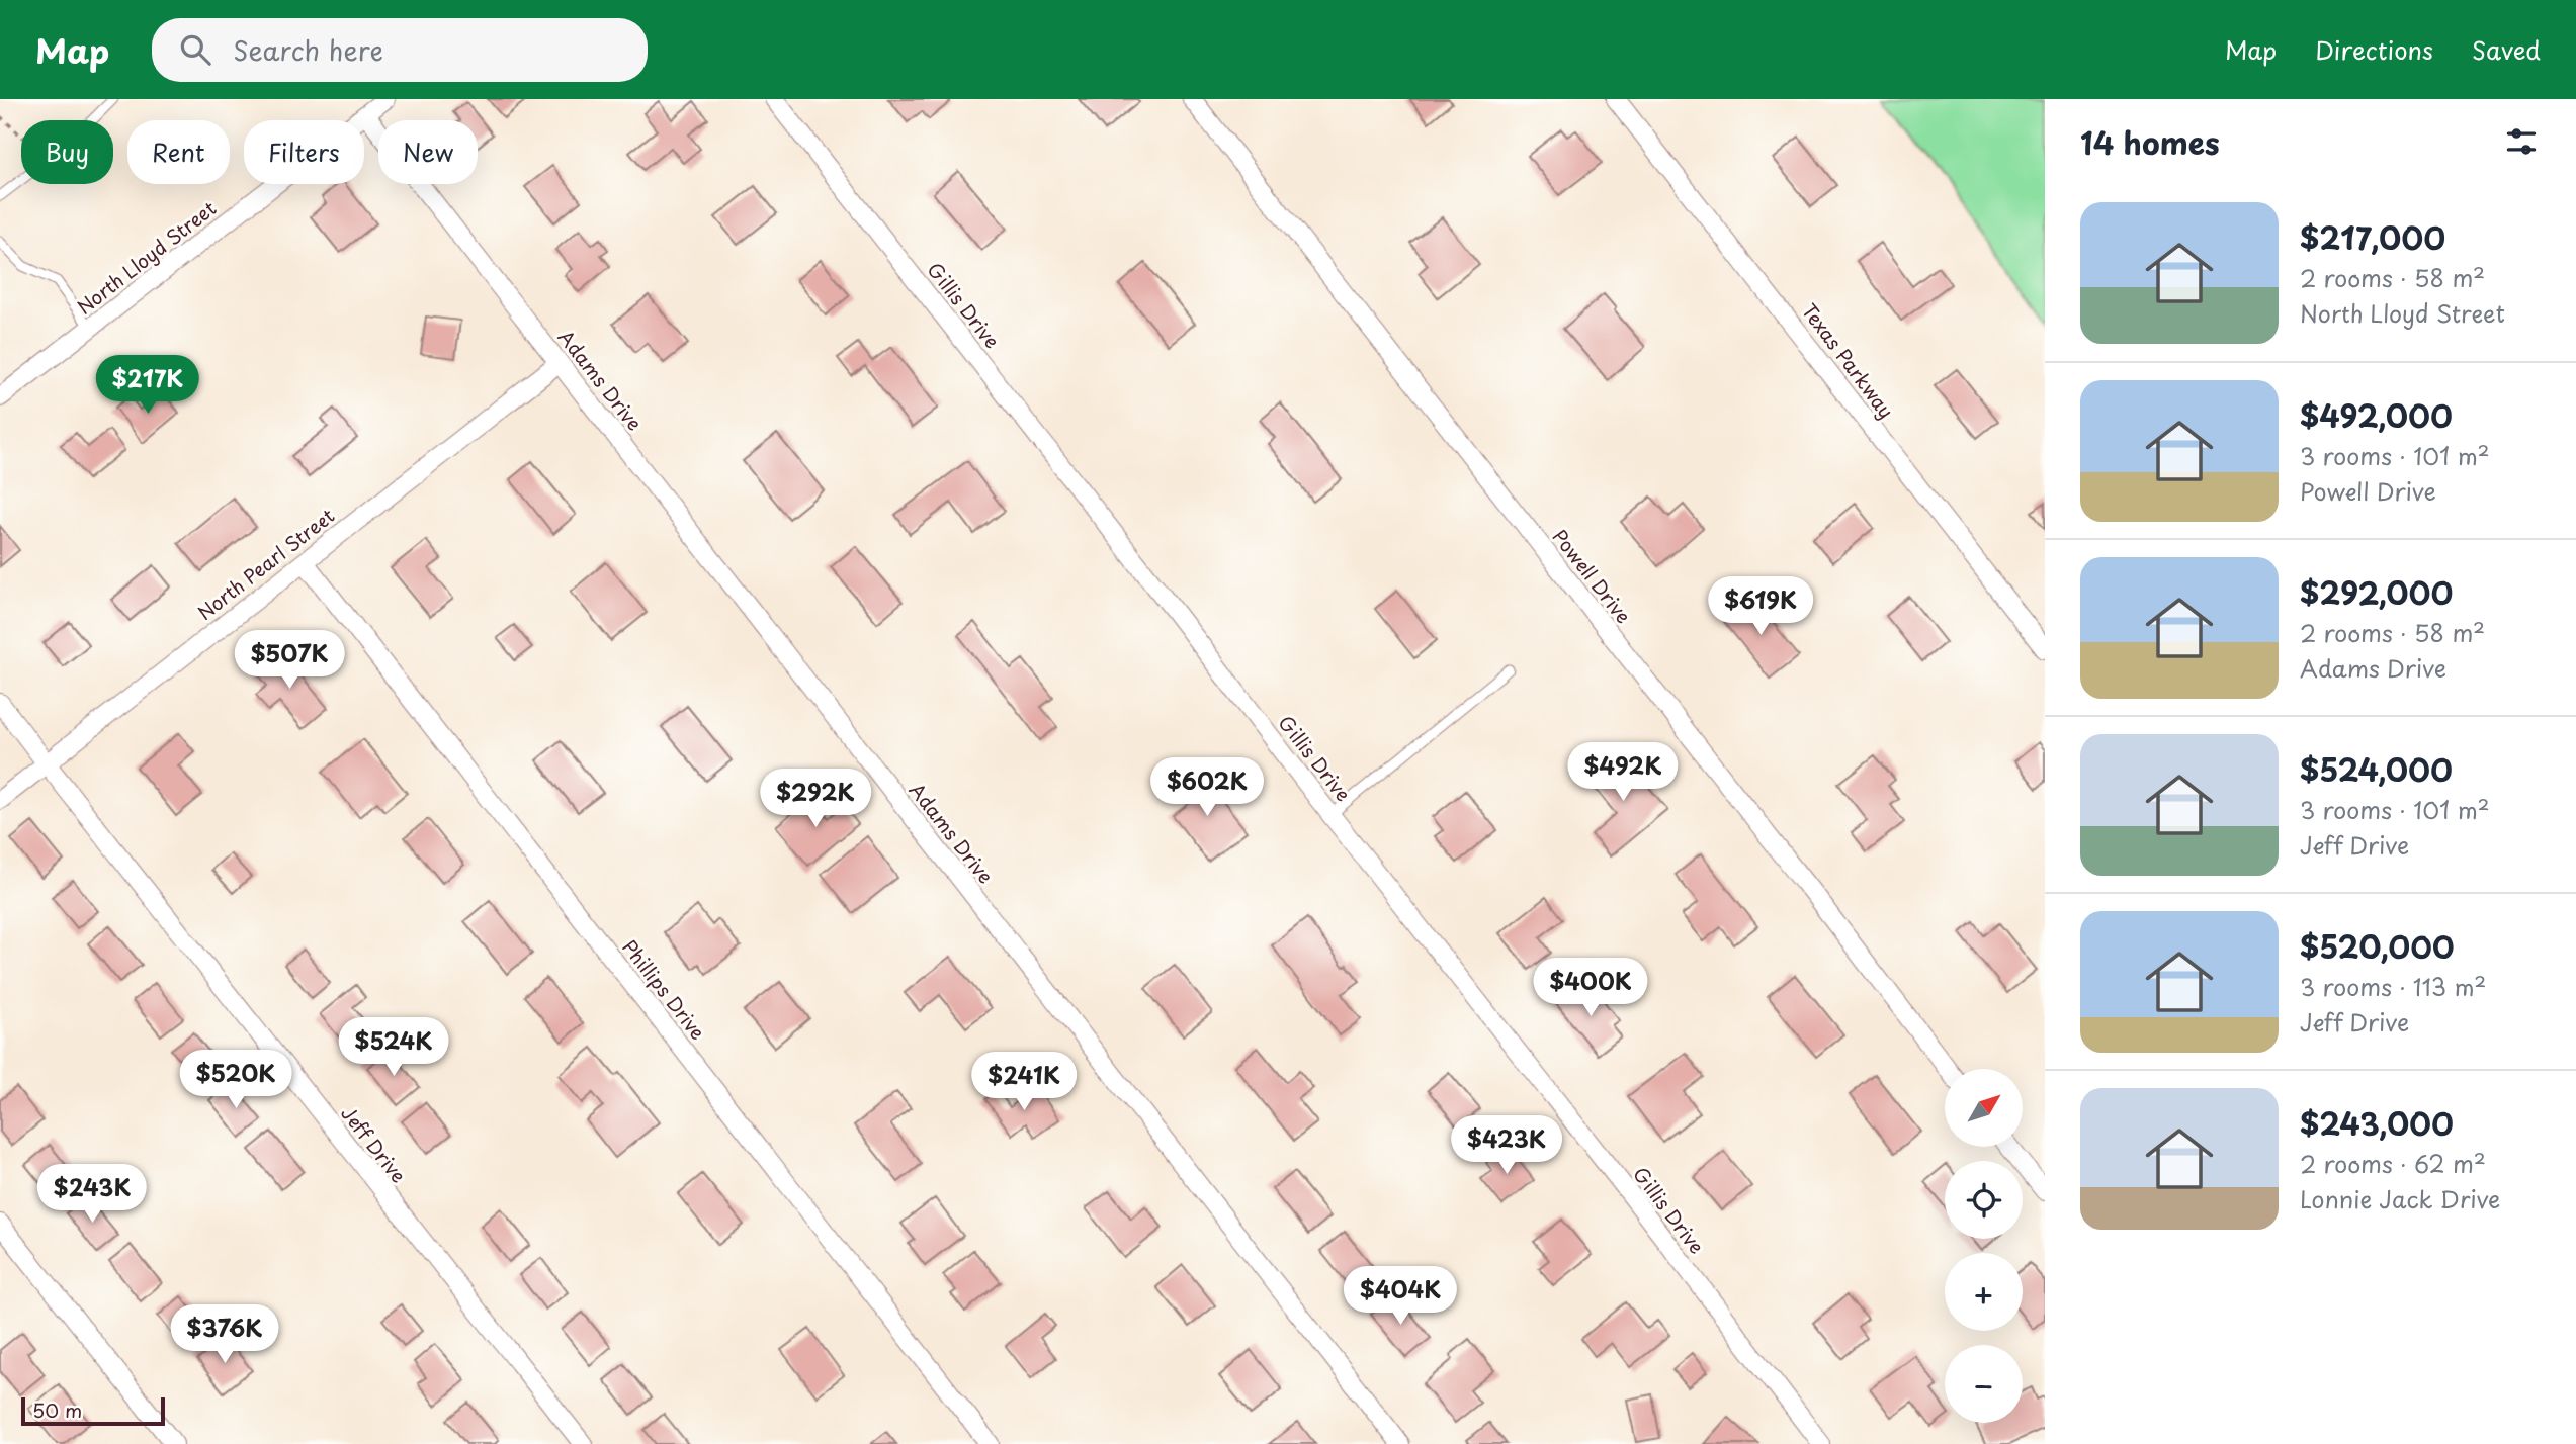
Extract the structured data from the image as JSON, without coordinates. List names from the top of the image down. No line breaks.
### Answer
{"streets":{"street":["North Lloyd Street","Gillis Drive","Texas Parkway","Adams Drive","North Pearl Street","Powell Drive","Phillips Drive","Jeff Drive"]},"crossings":[["North Lloyd Street","Adams Drive"],["Adams Drive","North Pearl Street"],["North Pearl Street","Phillips Drive"],["North Pearl Street","Jeff Drive"]],"scale_bar":"50 m","north":"top right","page":{"header":"Map","search":"Search here","nav":["Map","Directions","Saved"],"heading":"14 homes","chip":["Buy","Rent","Filters","New"],"list":[{"name":"$217,000","note":"2 rooms · 58 m² · North Lloyd Street"},{"name":"$492,000","note":"3 rooms · 101 m² · Powell Drive"},{"name":"$292,000","note":"2 rooms · 58 m² · Adams Drive"},{"name":"$524,000","note":"3 rooms · 101 m² · Jeff Drive"},{"name":"$520,000","note":"3 rooms · 113 m² · Jeff Drive"},{"name":"$243,000","note":"2 rooms · 62 m² · Lonnie Jack Drive"}],"price":["$217K","$619K","$507K","$492K","$602K","$292K","$400K","$524K","$520K","$241K","$423K","$243K","$404K","$376K"],"map_buttons":["+","−"],"scale":"50 m"}}
